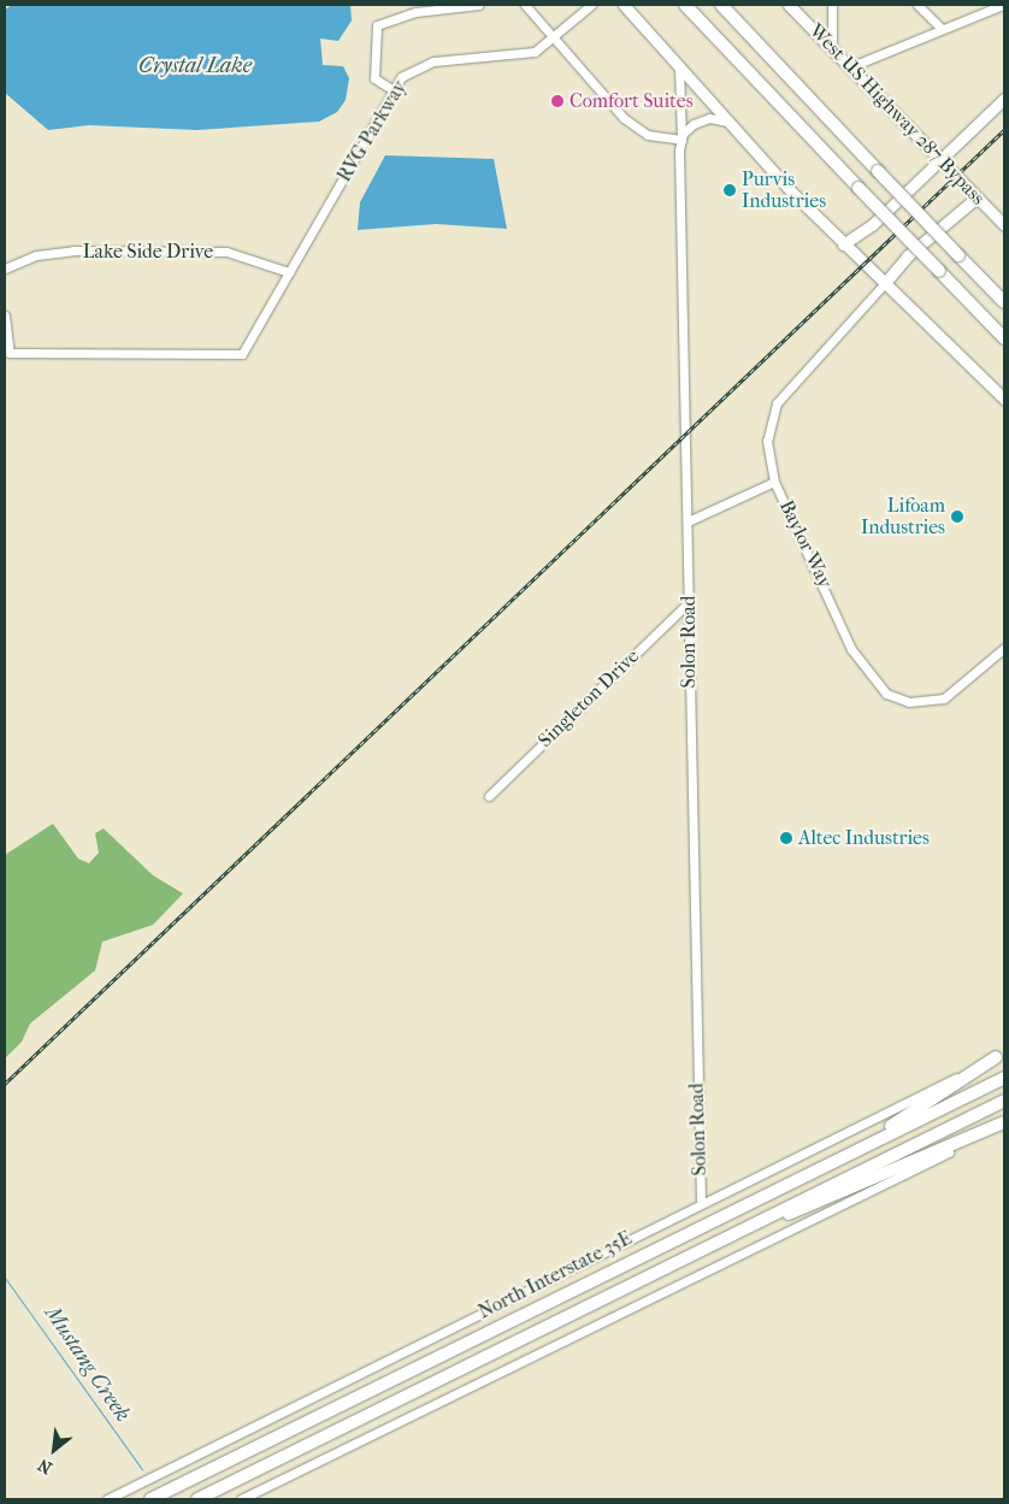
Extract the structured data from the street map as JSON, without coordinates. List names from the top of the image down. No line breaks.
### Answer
{"streets":{"main road":["West US Highway 287 Bypass"],"street":["RVG Parkway","Lake Side Drive","Baylor Way","Solon Road","Singleton Drive","North Interstate 35E"]},"crossings":[["RVG Parkway","Lake Side Drive"],["Solon Road","Singleton Drive"],["Solon Road","North Interstate 35E"]],"water":["Crystal Lake","Mustang Creek"],"places":["Comfort Suites","Purvis Industries","Lifoam Industries","Altec Industries"],"north":"bottom left"}
